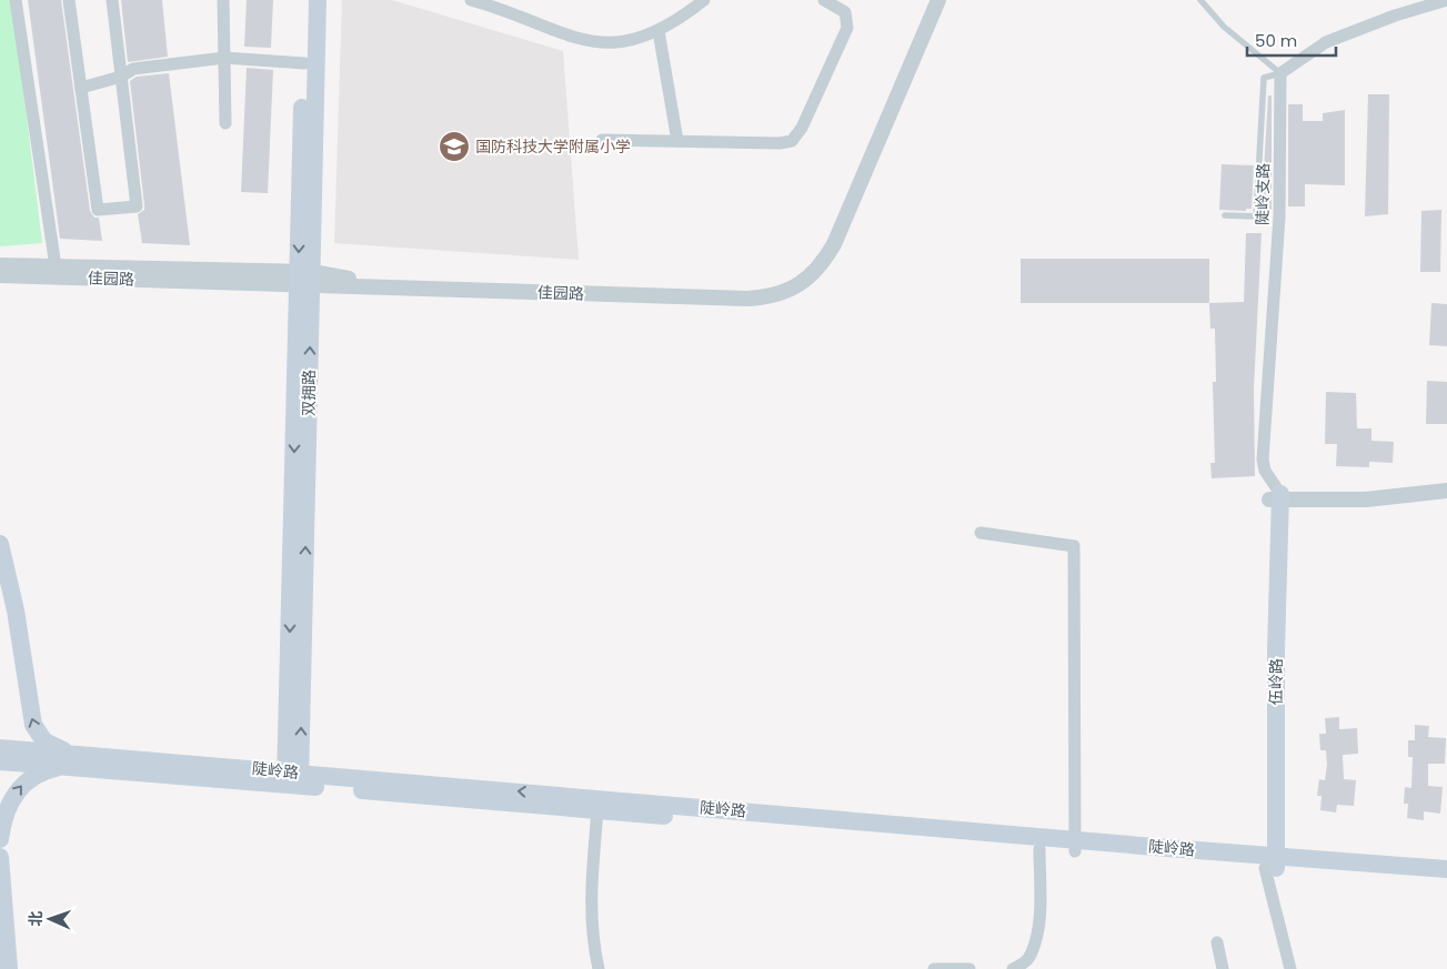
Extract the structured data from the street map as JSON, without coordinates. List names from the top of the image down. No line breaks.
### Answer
{"streets":{"main road":["双拥路","伍岭路","陡岭路"],"street":["陡岭支路","佳园路"]},"crossings":[["陡岭支路","伍岭路"],["佳园路","双拥路"],["双拥路","陡岭路"],["伍岭路","陡岭路"]],"places":{"school or university":["国防科技大学附属小学"]},"scale_bar":"50 m","north":"left"}
